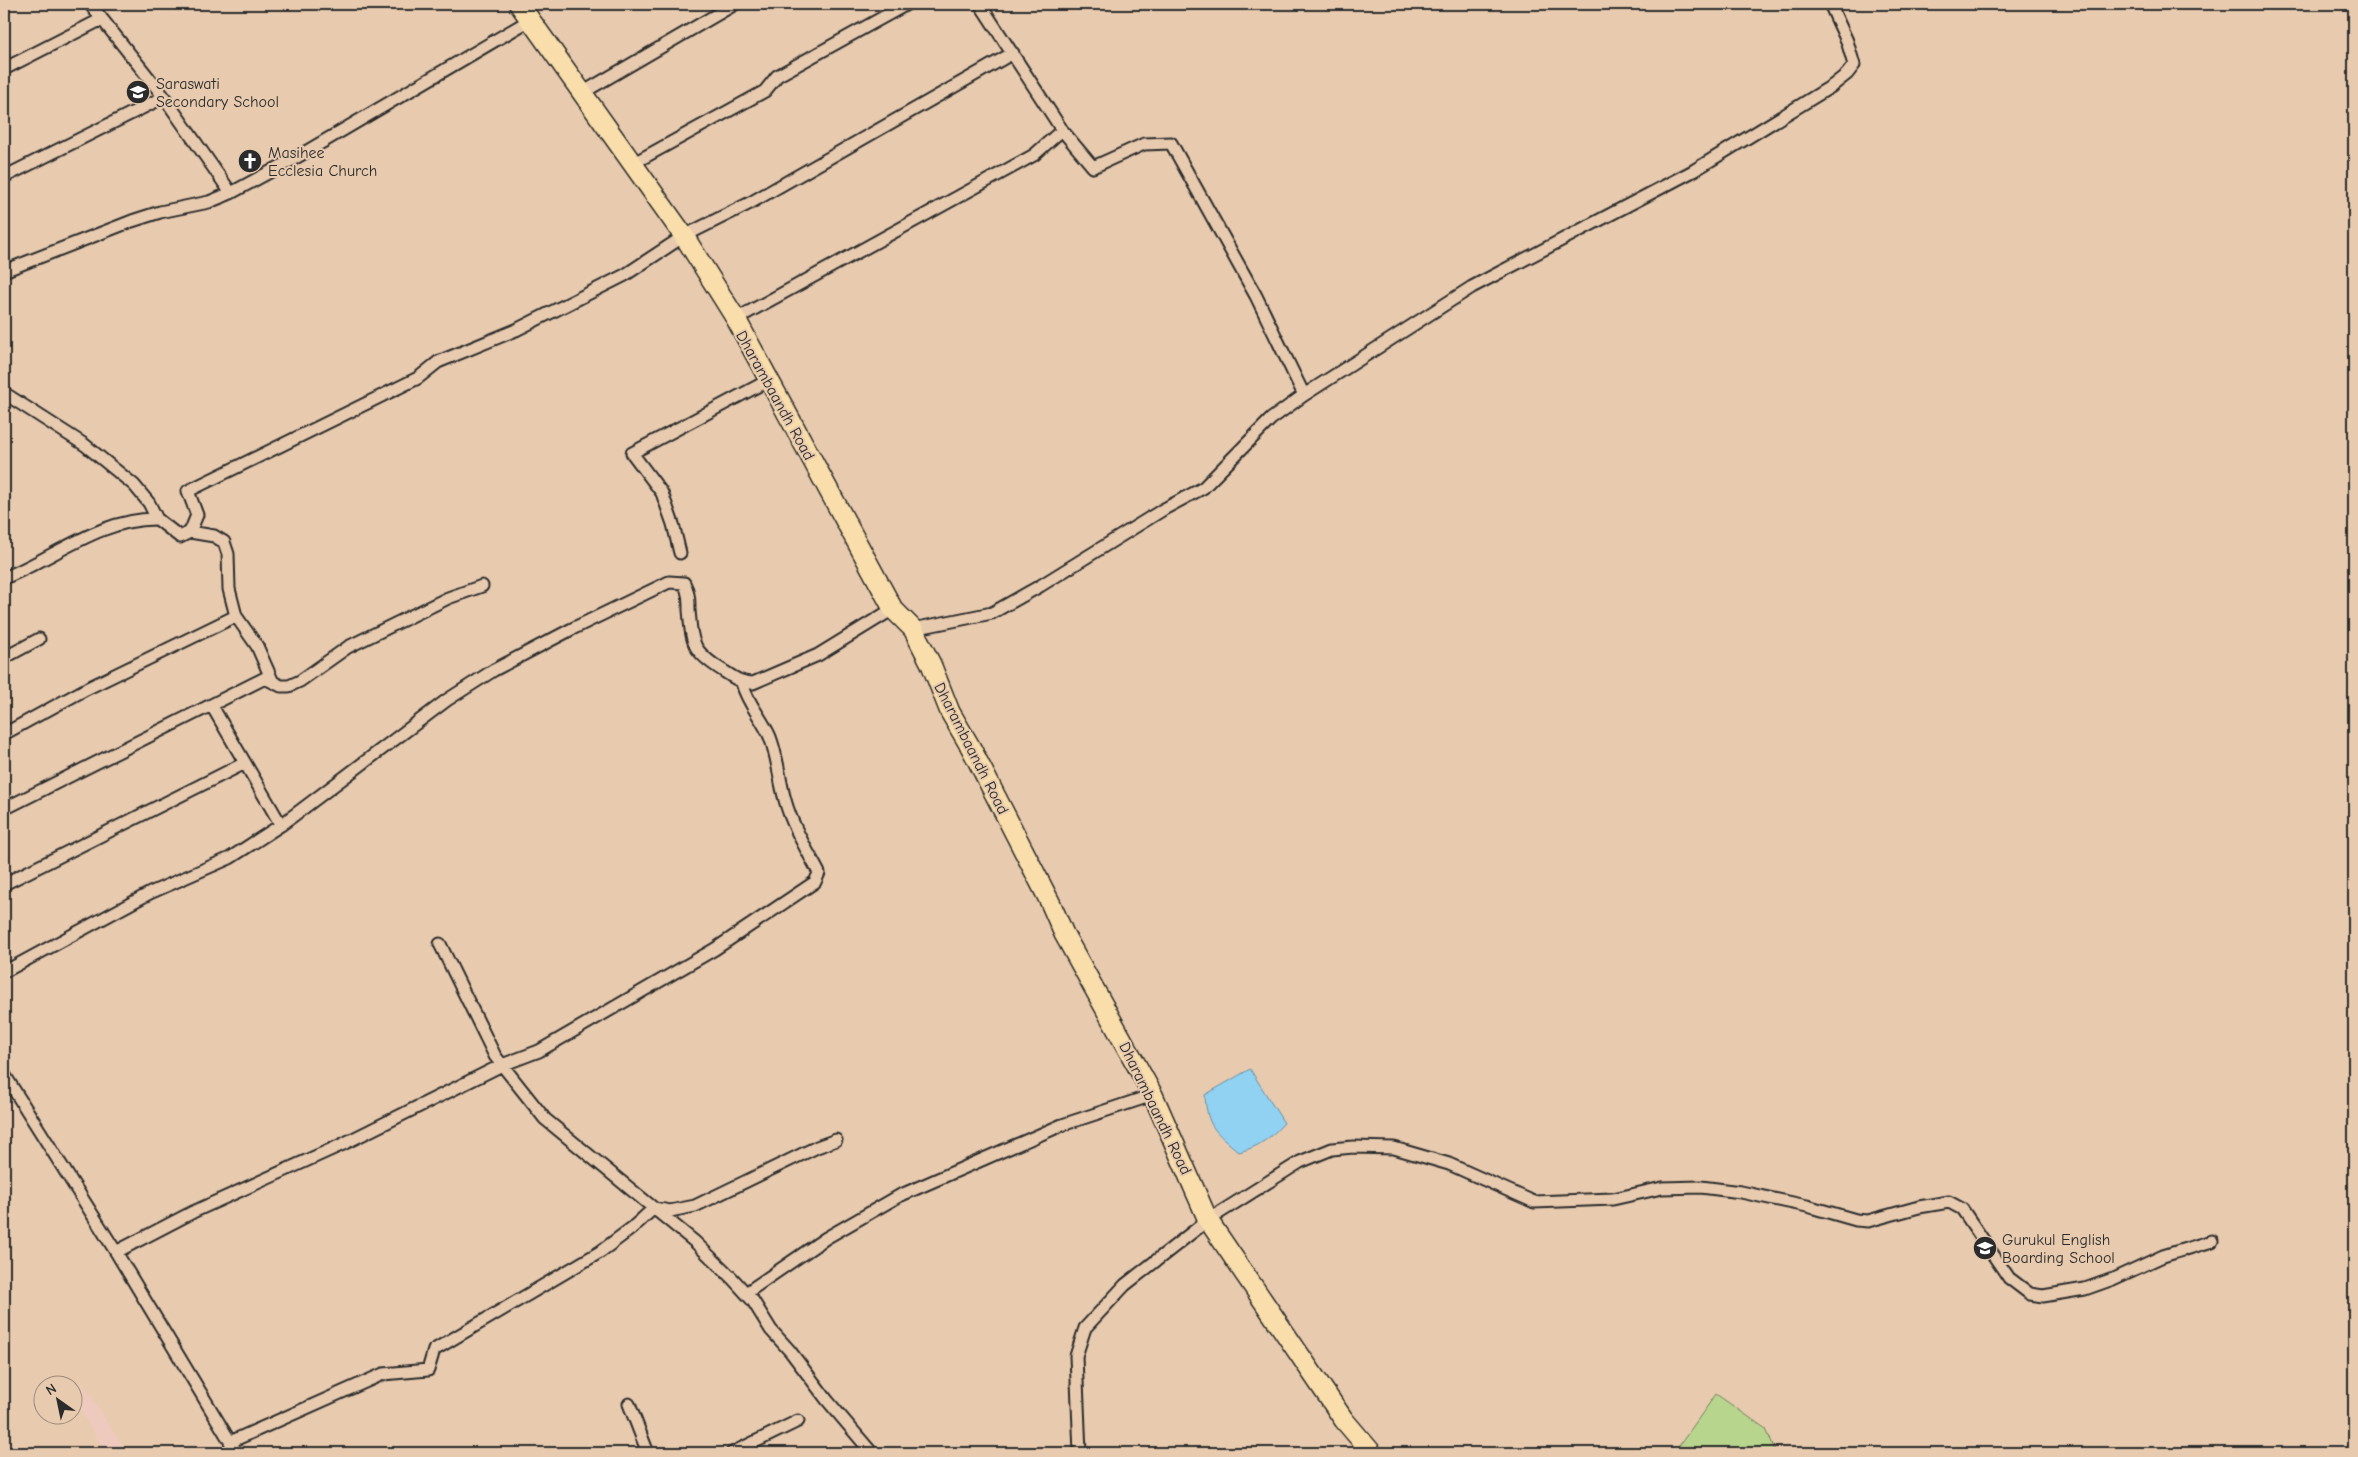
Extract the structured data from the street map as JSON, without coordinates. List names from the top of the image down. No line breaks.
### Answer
{"streets":{"main road":["Dharambaandh Road"]},"places":{"school or university":["Saraswati Secondary School","Gurukul English Boarding School"],"church":["Masihee Ecclesia Church"]},"north":"top left"}
